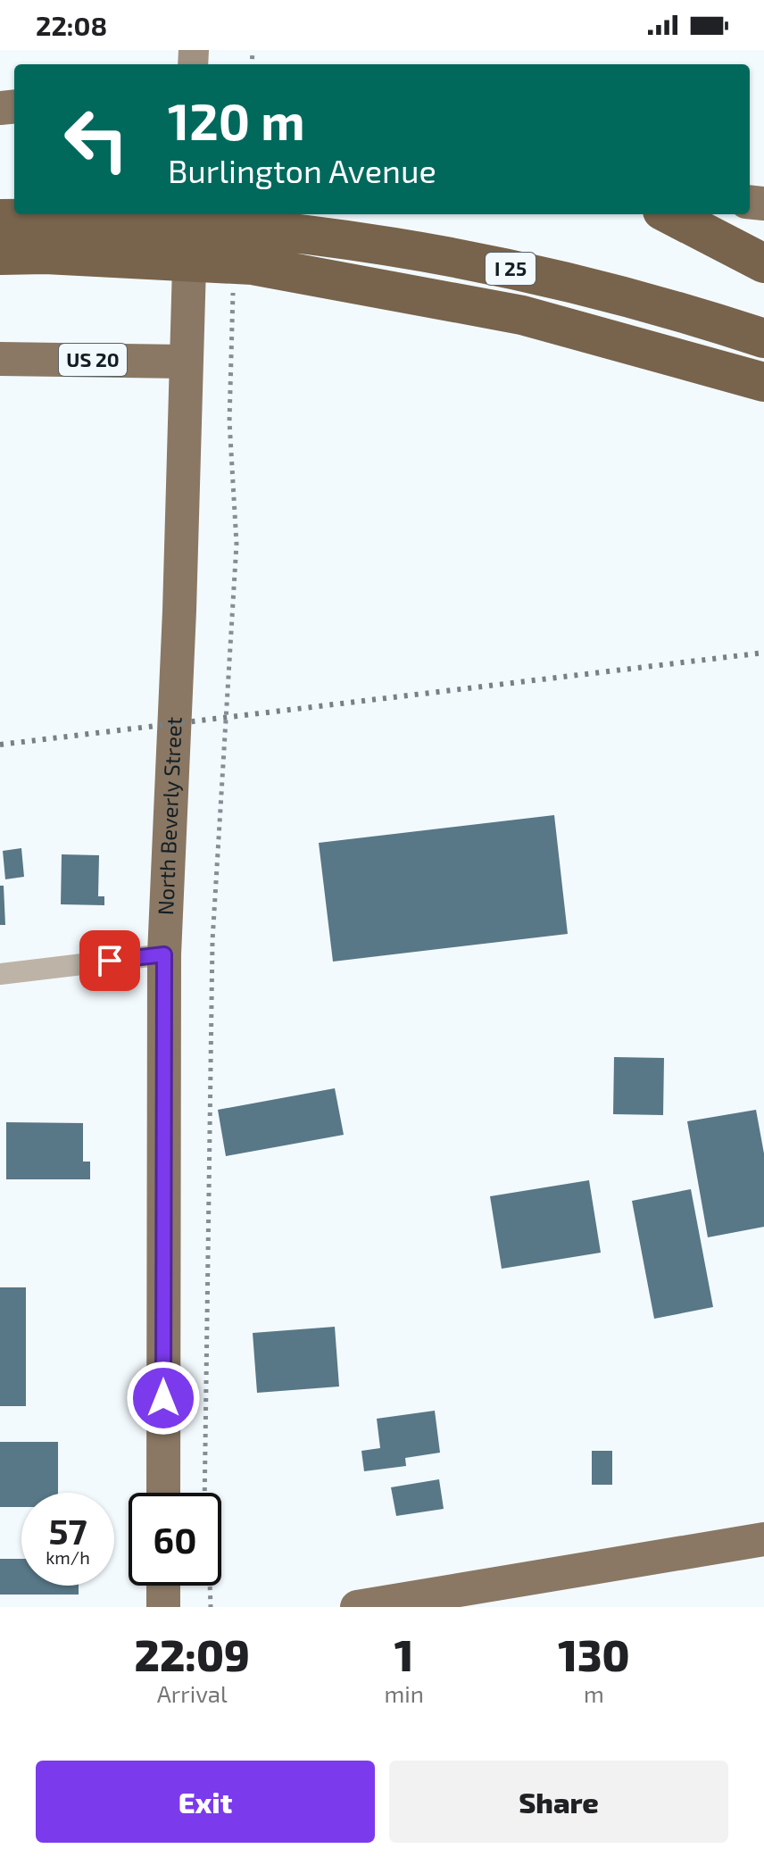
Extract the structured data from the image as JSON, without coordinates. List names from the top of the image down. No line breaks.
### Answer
{"streets":{"highway":["I 25"],"main road":["US 20","North Beverly Street"]},"crossings":[["US 20","North Beverly Street"]],"page":{"status":"22:08","turn":["120 m","Burlington Avenue"],"speed":"57 km/h","limit":"60","eta":["22:09","Arrival","1","min","130","m"],"buttons":["Exit","Share"]}}
